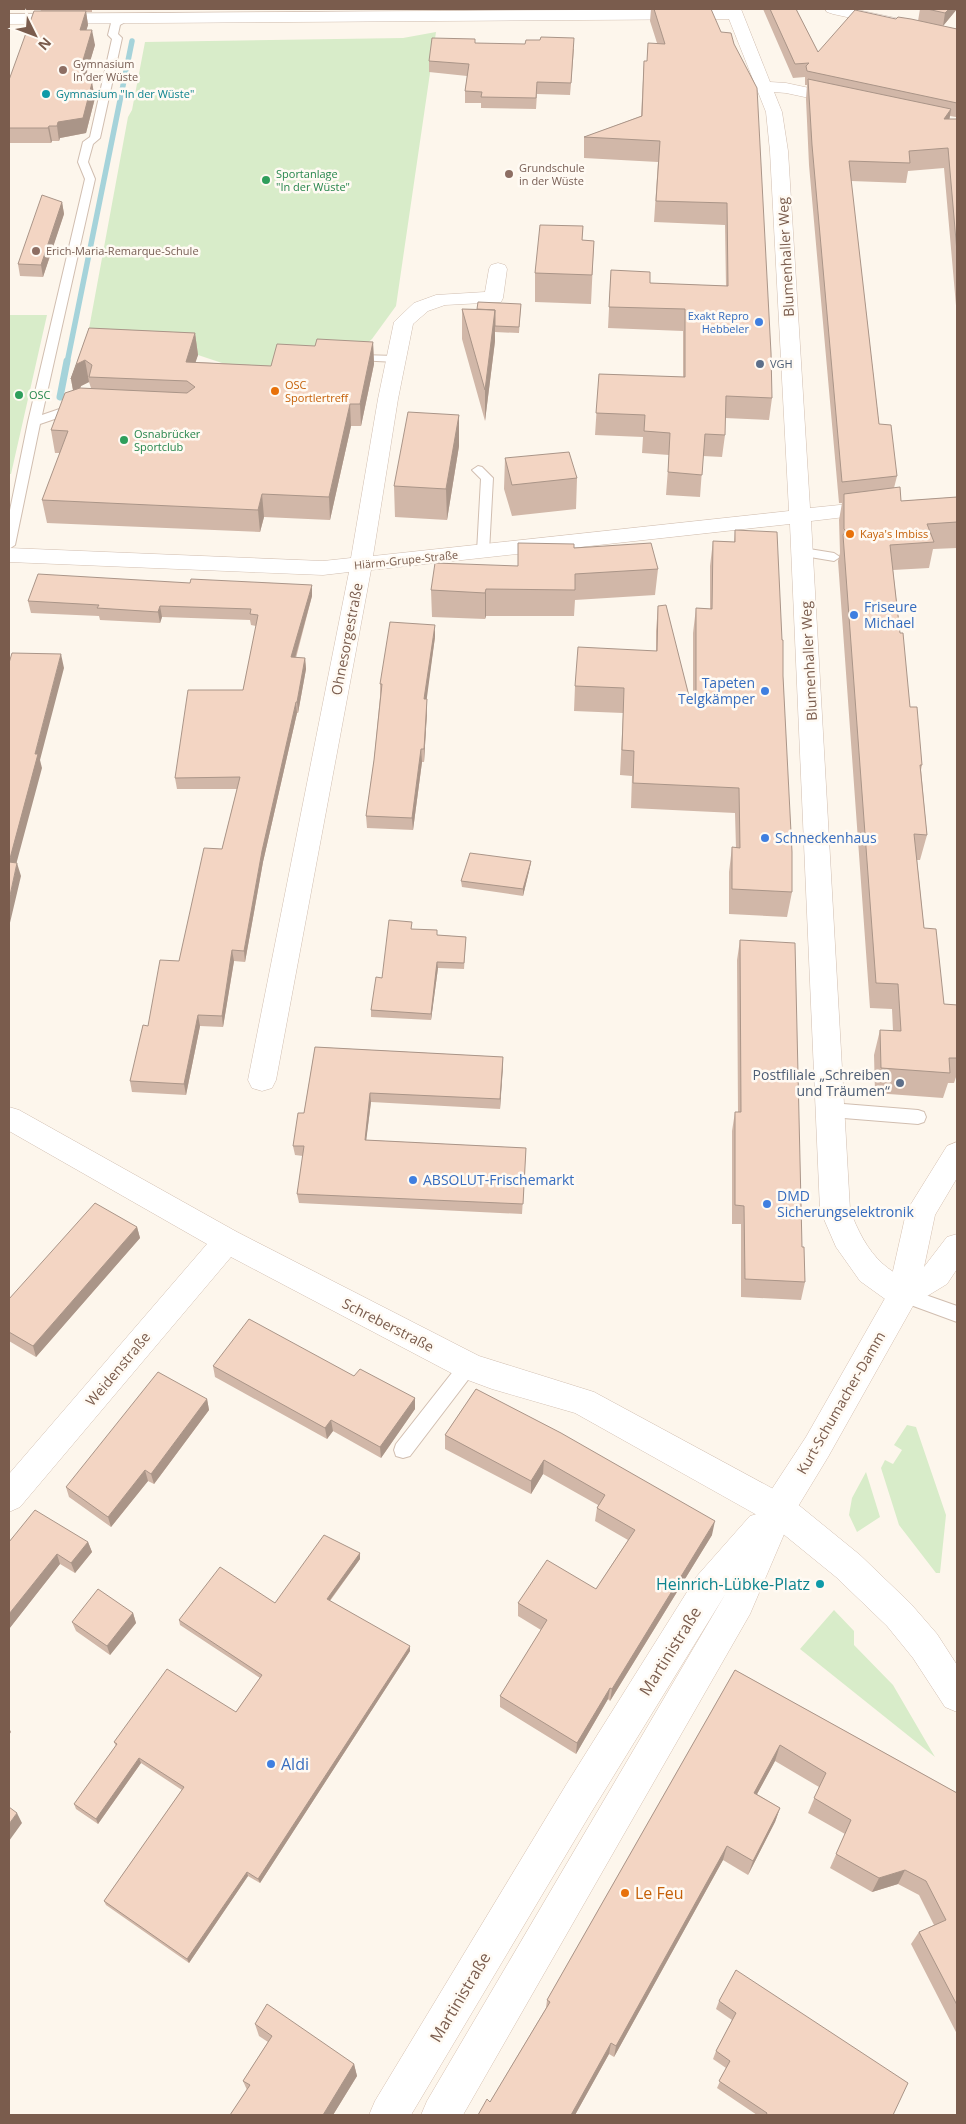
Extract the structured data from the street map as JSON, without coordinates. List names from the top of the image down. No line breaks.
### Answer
{"streets":{"street":["Blumenhaller Weg","Hiärm-Grupe-Straße","Ohnesorgestraße","Schreberstraße","Weidenstraße","Kurt-Schumacher-Damm","Martinistraße"]},"crossings":[["Blumenhaller Weg","Hiärm-Grupe-Straße"],["Blumenhaller Weg","Kurt-Schumacher-Damm"],["Hiärm-Grupe-Straße","Ohnesorgestraße"],["Schreberstraße","Weidenstraße"],["Schreberstraße","Kurt-Schumacher-Damm"],["Schreberstraße","Martinistraße"],["Kurt-Schumacher-Damm","Martinistraße"]],"places":["Gymnasium In der Wüste","Gymnasium \"In der Wüste\"","Grundschule in der Wüste","Sportanlage \"In der Wüste\"","Erich-Maria-Remarque-Schule","Exakt Repro Hebbeler","VGH","OSC Sportlertreff","OSC","Osnabrücker Sportclub","Kaya's Imbiss","Friseure Michael","Tapeten Telgkämper","Schneckenhaus","Postfiliale „Schreiben und Träumen“","ABSOLUT-Frischemarkt","DMD Sicherungselektronik","Heinrich-Lübke-Platz","Aldi","Le Feu"],"north":"bottom right"}
